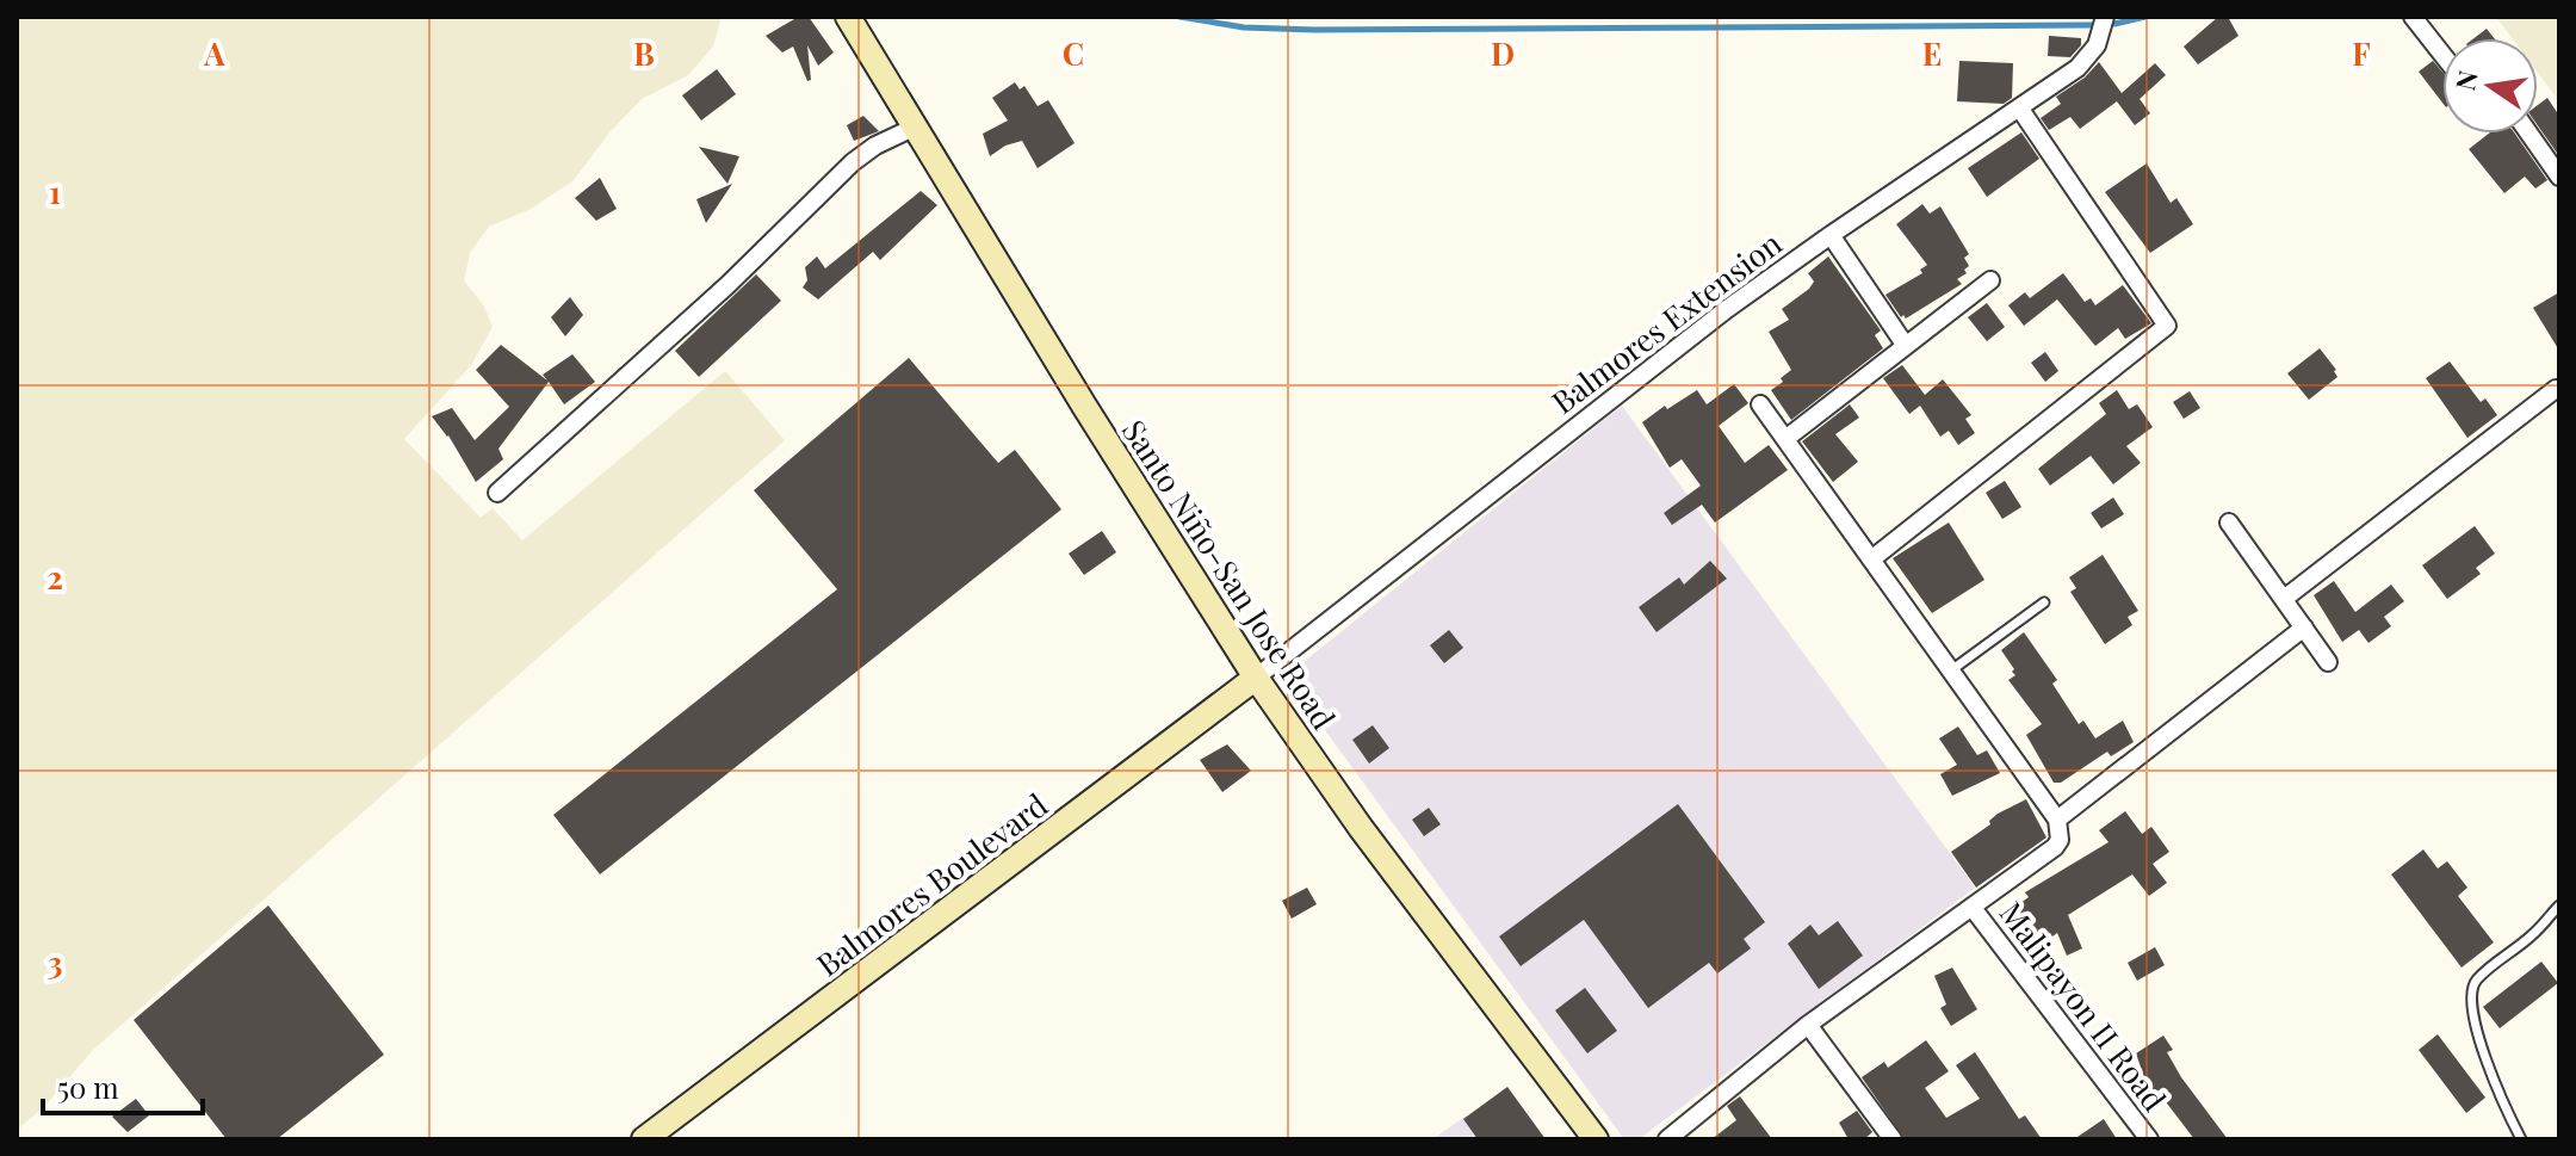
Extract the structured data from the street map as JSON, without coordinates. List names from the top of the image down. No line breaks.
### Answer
{"streets":{"main road":["Santo Niño-San Jose Road","Balmores Boulevard"],"street":["Balmores Extension","Malipayon II Road"]},"crossings":[["Balmores Extension","Santo Niño-San Jose Road"],["Balmores Extension","Balmores Boulevard"],["Santo Niño-San Jose Road","Balmores Boulevard"]],"scale_bar":"50 m","north":"left","grid":{"columns":["A","B","C","D","E","F"],"rows":["1","2","3"]}}
